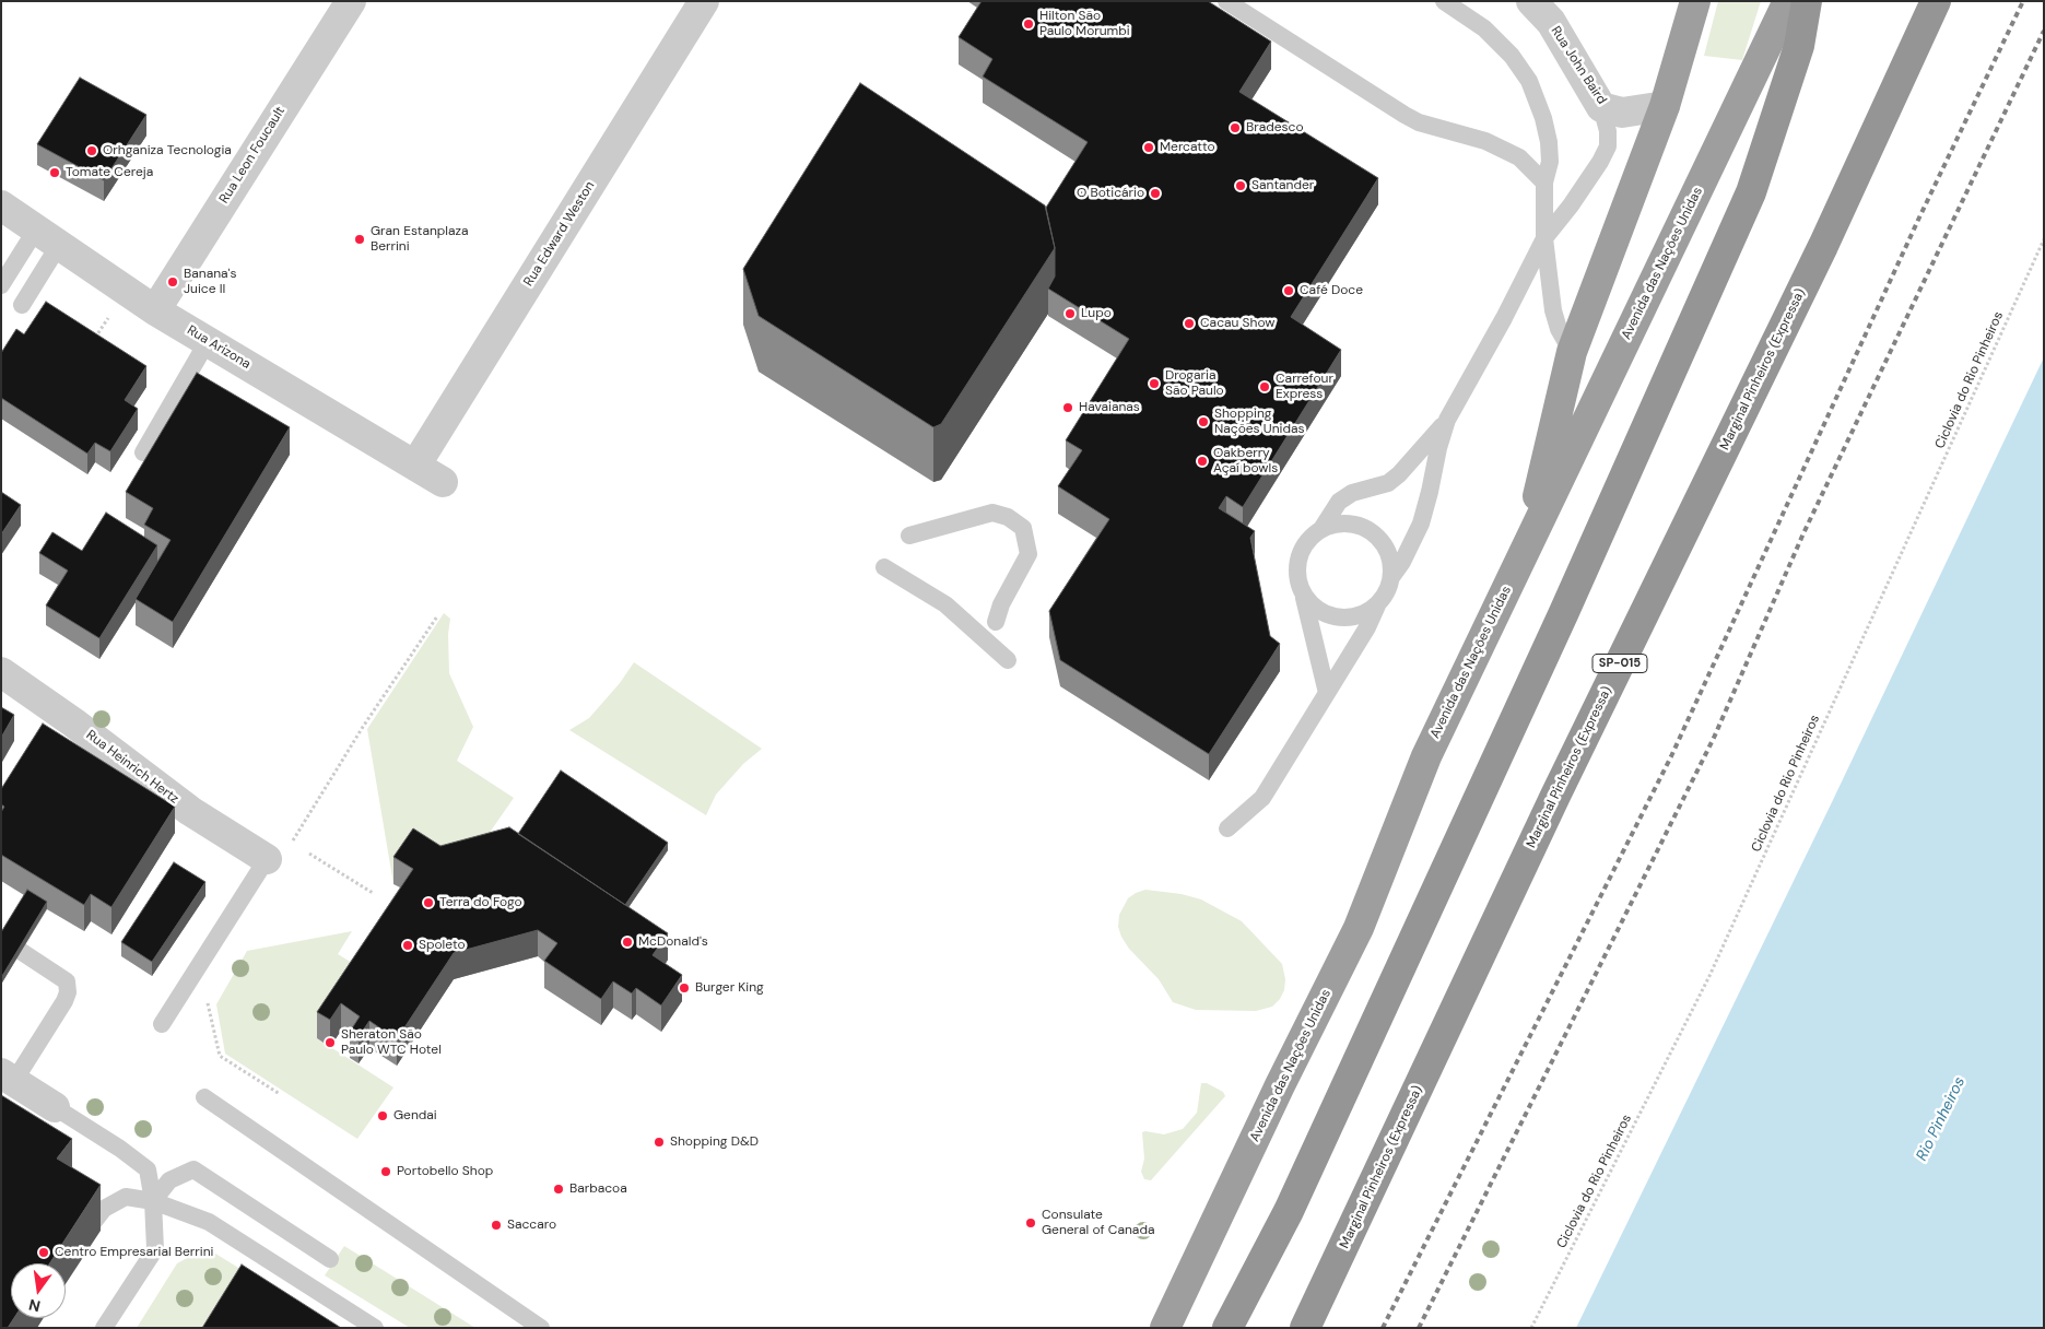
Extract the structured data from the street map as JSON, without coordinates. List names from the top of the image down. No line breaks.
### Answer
{"streets":{"highway":["Avenida das Nações Unidas","Marginal Pinheiros (Expressa)","SP-015"],"street":["Rua John Baird","Rua Leon Foucault","Rua Edward Weston","Rua Arizona","Rua Heinrich Hertz"],"path":["Ciclovia do Rio Pinheiros"]},"crossings":[["Rua Leon Foucault","Rua Arizona"],["Rua Edward Weston","Rua Arizona"]],"water":["Rio Pinheiros"],"places":["Hilton São Paulo Morumbi","Bradesco","Mercatto","Orhganiza Tecnologia","Tomate Cereja","Santander","O Boticário","Gran Estanplaza Berrini","Banana's Juice II","Café Doce","Lupo","Cacau Show","Drogaria São Paulo","Carrefour Express","Havaianas","Shopping Nações Unidas","Oakberry Açaí bowls","Terra do Fogo","McDonald's","Spoleto","Burger King","Sheraton São Paulo WTC Hotel","Gendai","Shopping D&D","Portobello Shop","Barbacoa","Consulate General of Canada","Saccaro","Centro Empresarial Berrini"],"north":"bottom"}
